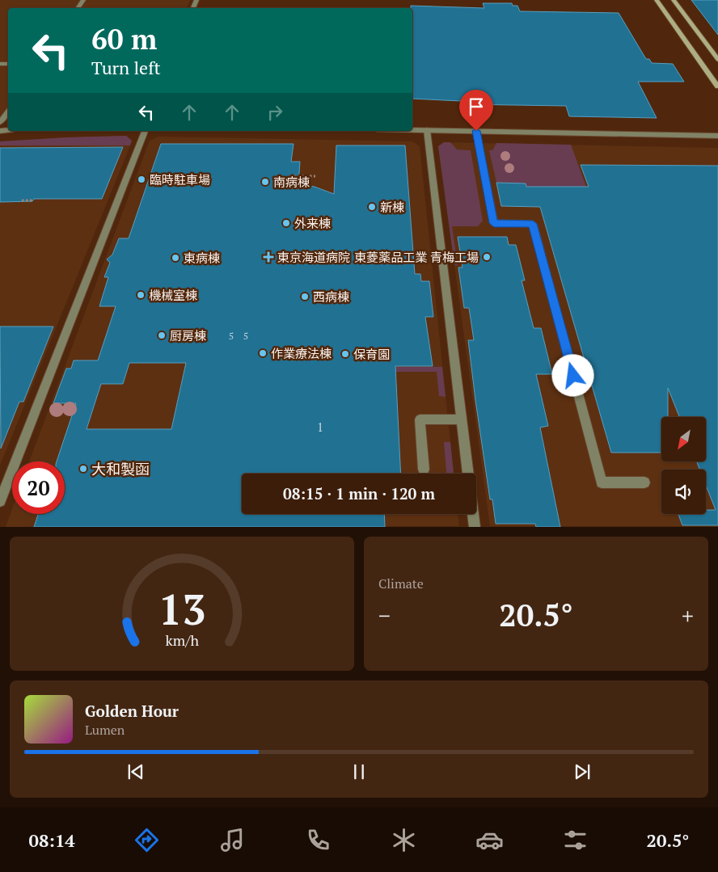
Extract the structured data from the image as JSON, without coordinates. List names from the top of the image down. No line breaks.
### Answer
{"places":{"other":["臨時駐車場","南病棟","新棟","外来棟","東菱薬品工業 青梅工場","東病棟","機械室棟","西病棟","厨房棟","作業療法棟","保育園","大和製函"],"health":["東京海道病院"]},"house_numbers":["5","5","1"],"north":"bottom left","page":{"turn":["60 m","Turn left"],"limit":"20","trip":"08:15 · 1 min · 120 m","tile":"Climate","heat":["−","20.5°","+"],"song":["Golden Hour","Lumen"],"tabs":["08:14","20.5°"],"gauge":["13","km/h"]}}
